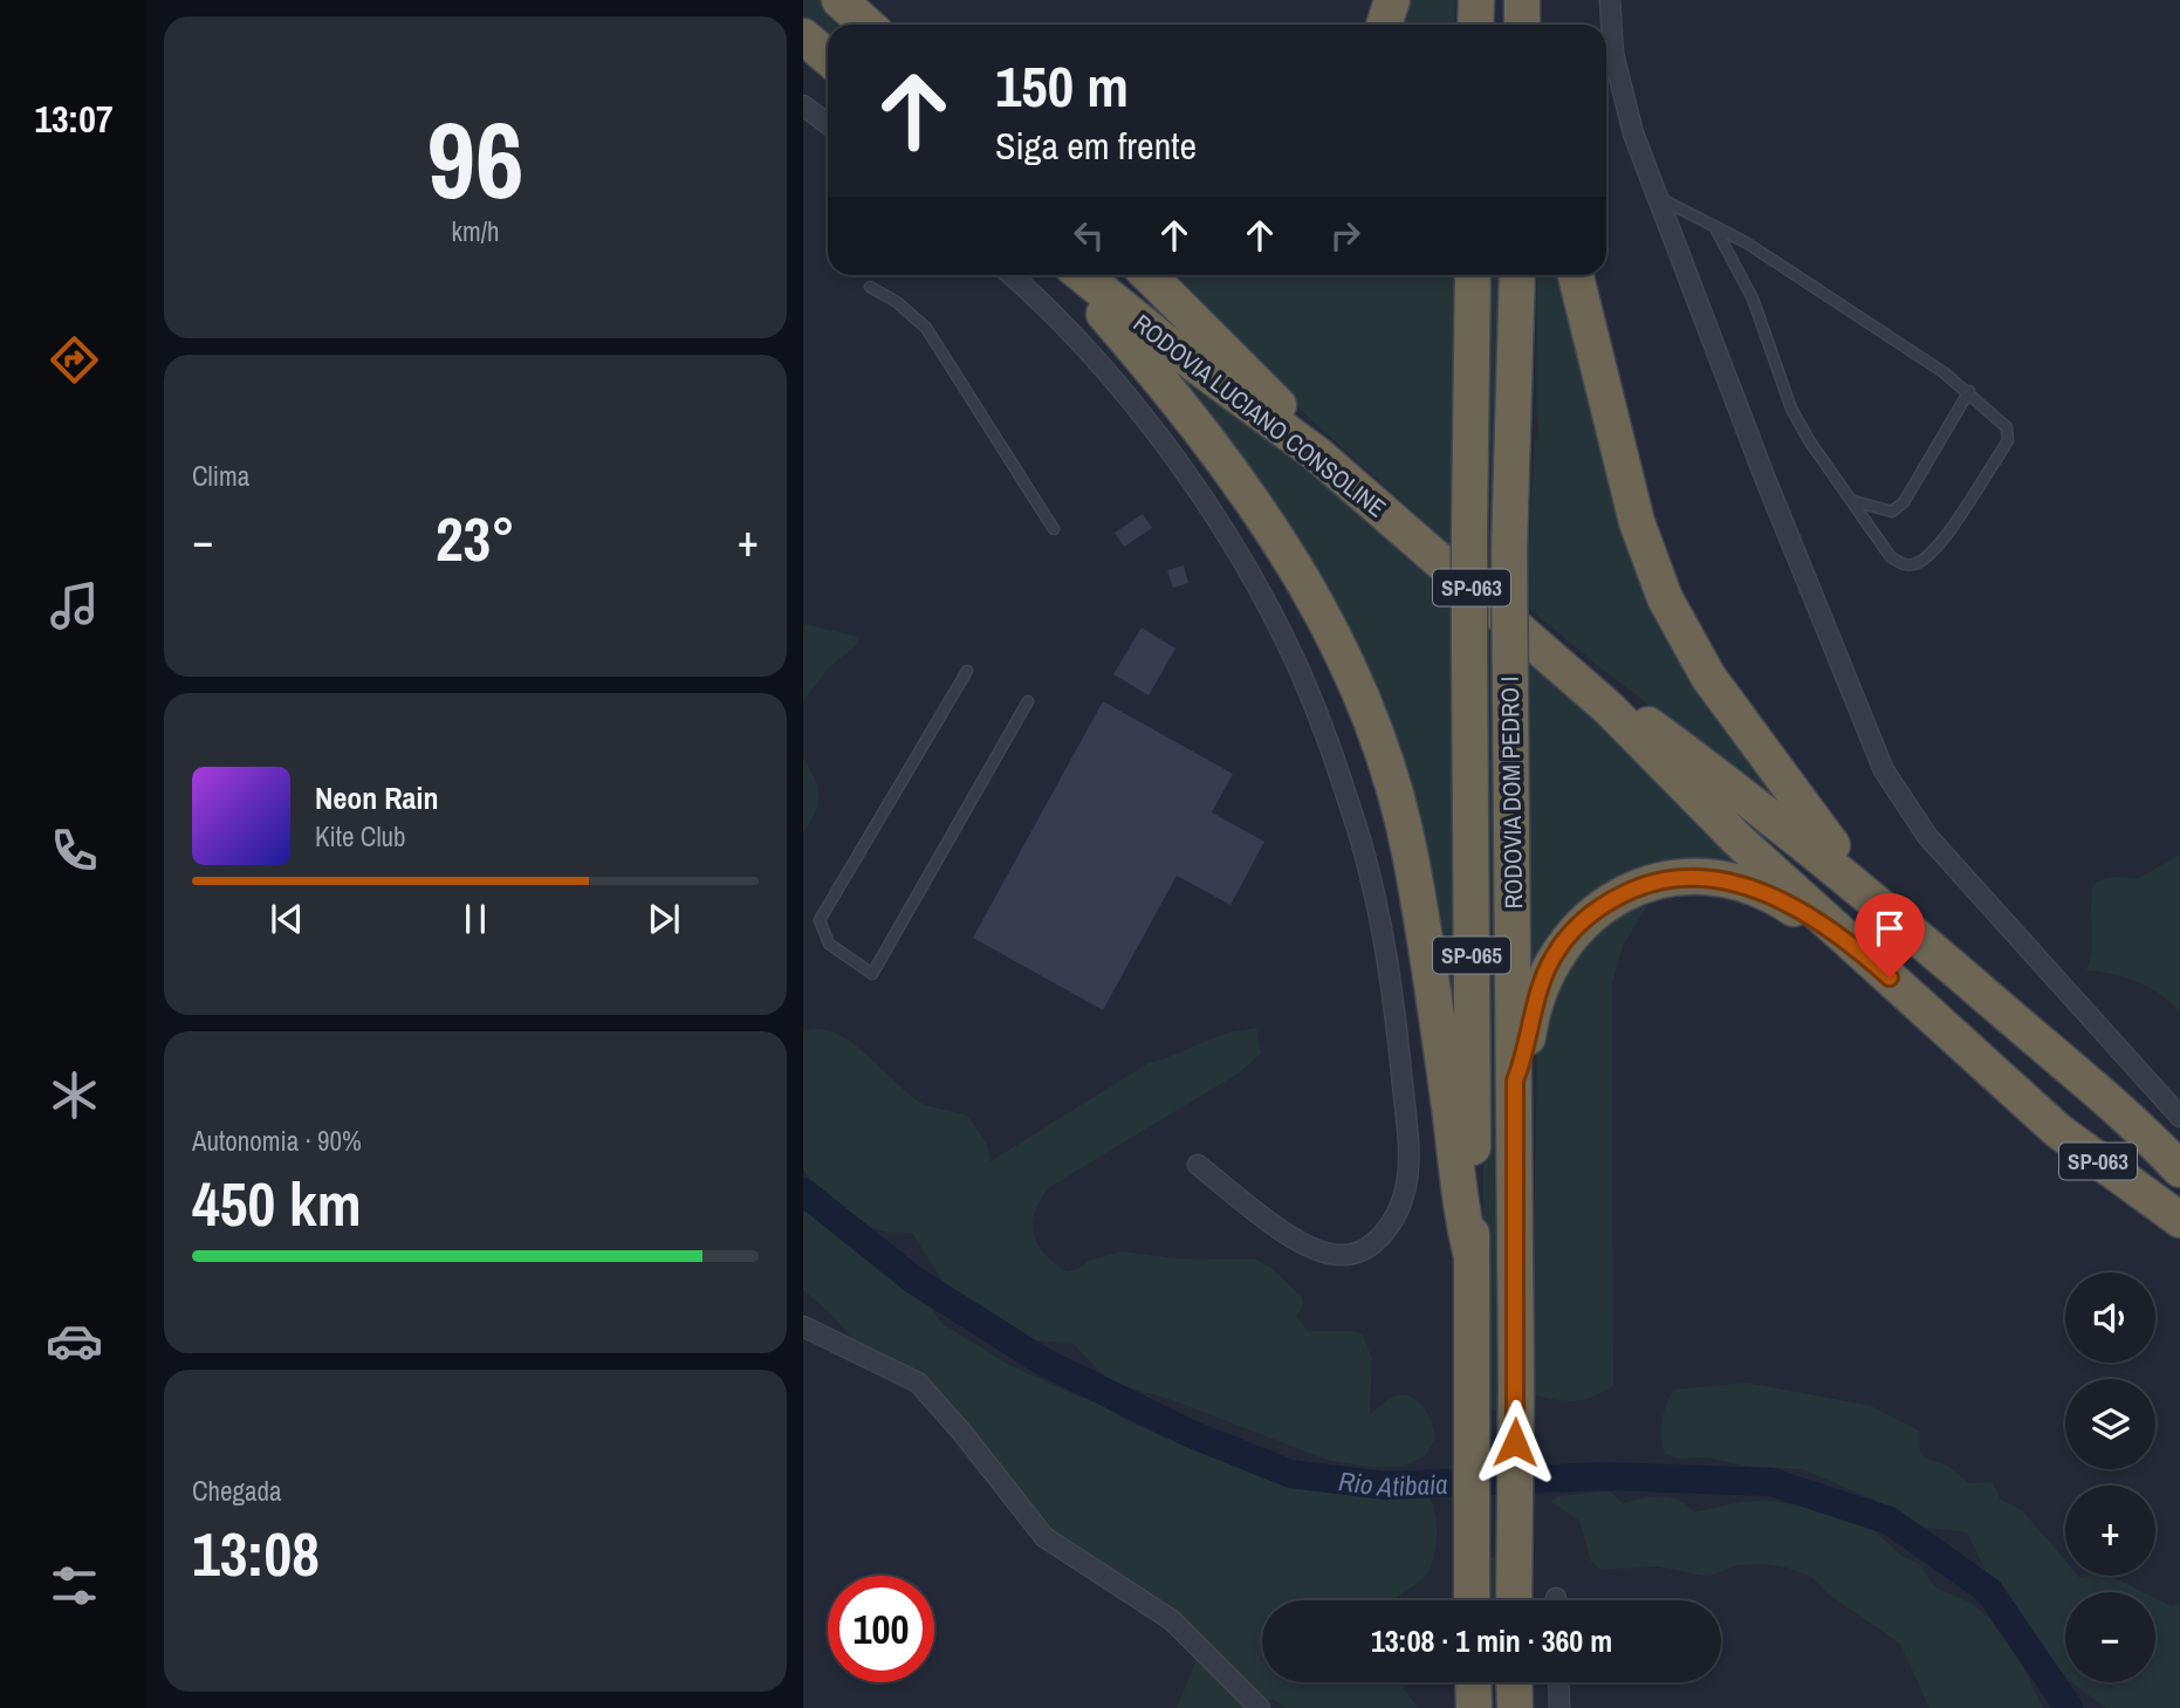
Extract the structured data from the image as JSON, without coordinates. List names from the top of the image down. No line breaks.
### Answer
{"streets":{"highway":["RODOVIA LUCIANO CONSOLINE","SP-063","RODOVIA DOM PEDRO I","SP-065"]},"water":["Rio Atibaia"],"page":{"tabs":"13:07","tile":[["96","km/h"],"Clima",["Autonomia · 90%","450 km"],["Chegada","13:08"]],"turn":["150 m","Siga em frente"],"heat":["−","23°","+"],"song":["Neon Rain","Kite Club"],"map_buttons":["+","−"],"limit":"100","trip":"13:08 · 1 min · 360 m"}}
